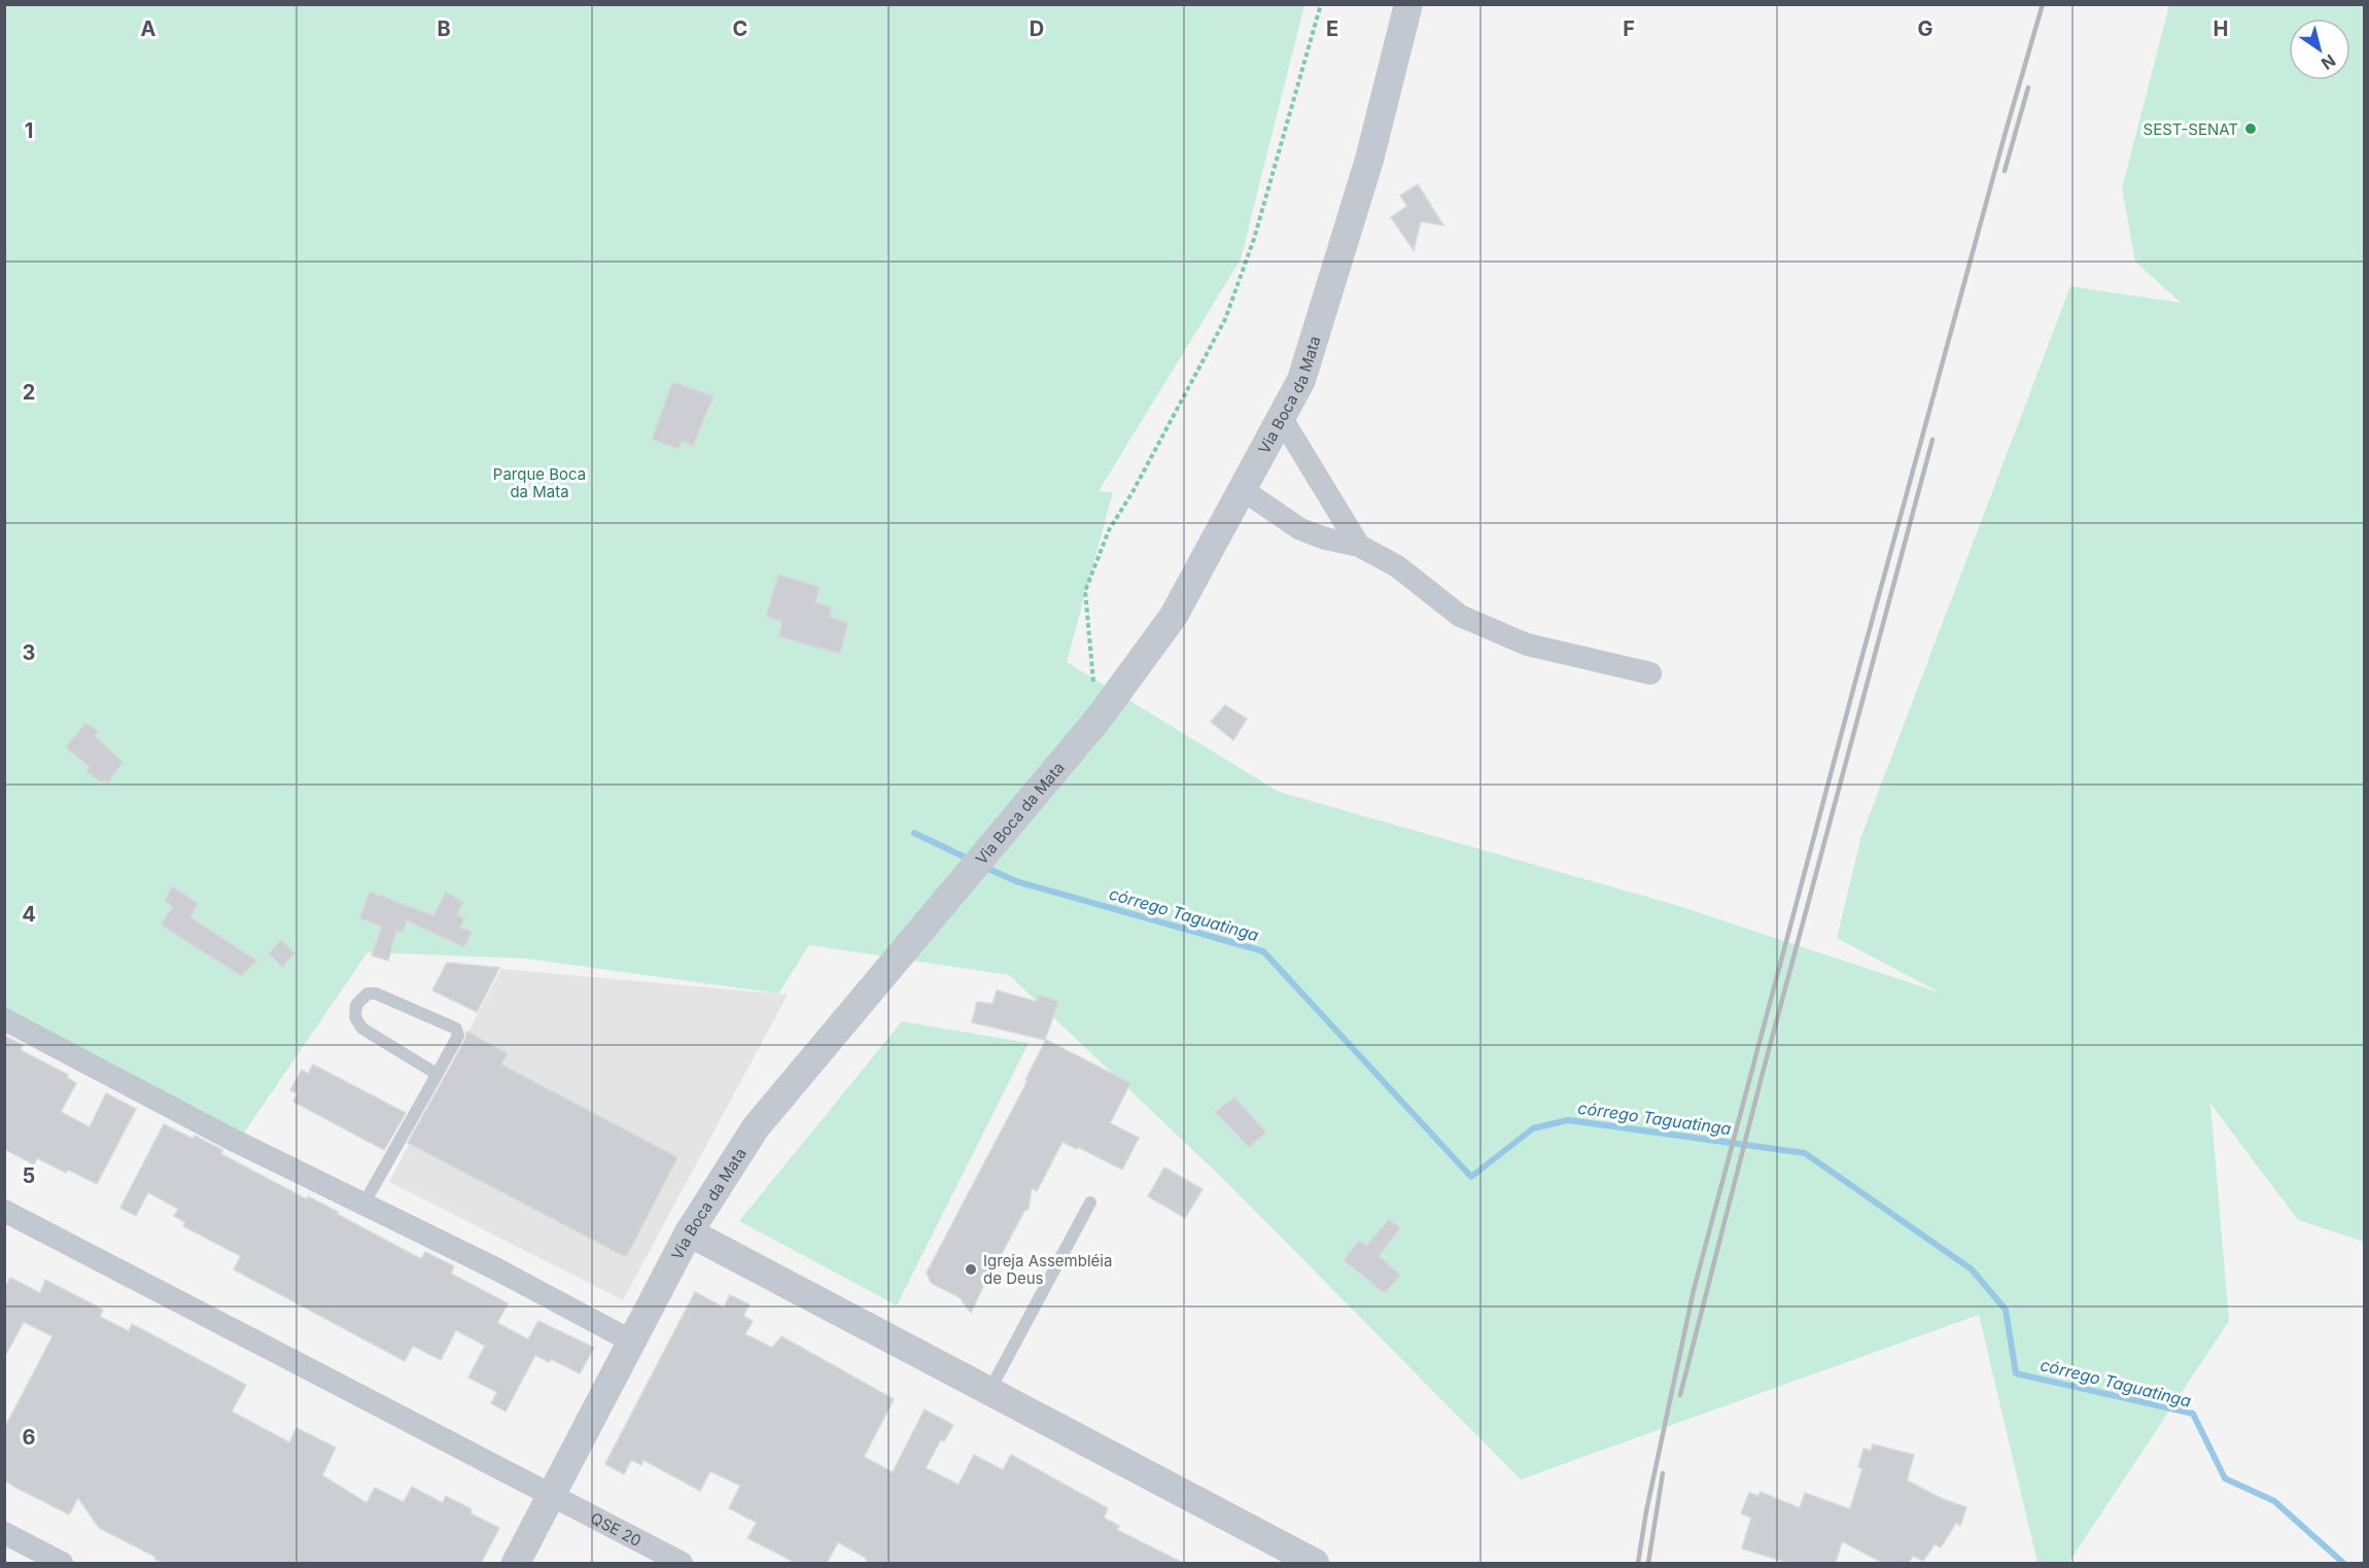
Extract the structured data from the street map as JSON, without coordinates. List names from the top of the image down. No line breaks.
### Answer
{"streets":{"street":["Via Boca da Mata","QSE 20"]},"crossings":[["Via Boca da Mata","QSE 20"]],"water":["córrego Taguatinga"],"parks":["Parque Boca da Mata"],"places":["SEST-SENAT","Igreja Assembléia de Deus"],"north":"bottom right","grid":{"columns":["A","B","C","D","E","F","G","H"],"rows":["1","2","3","4","5","6"]}}
